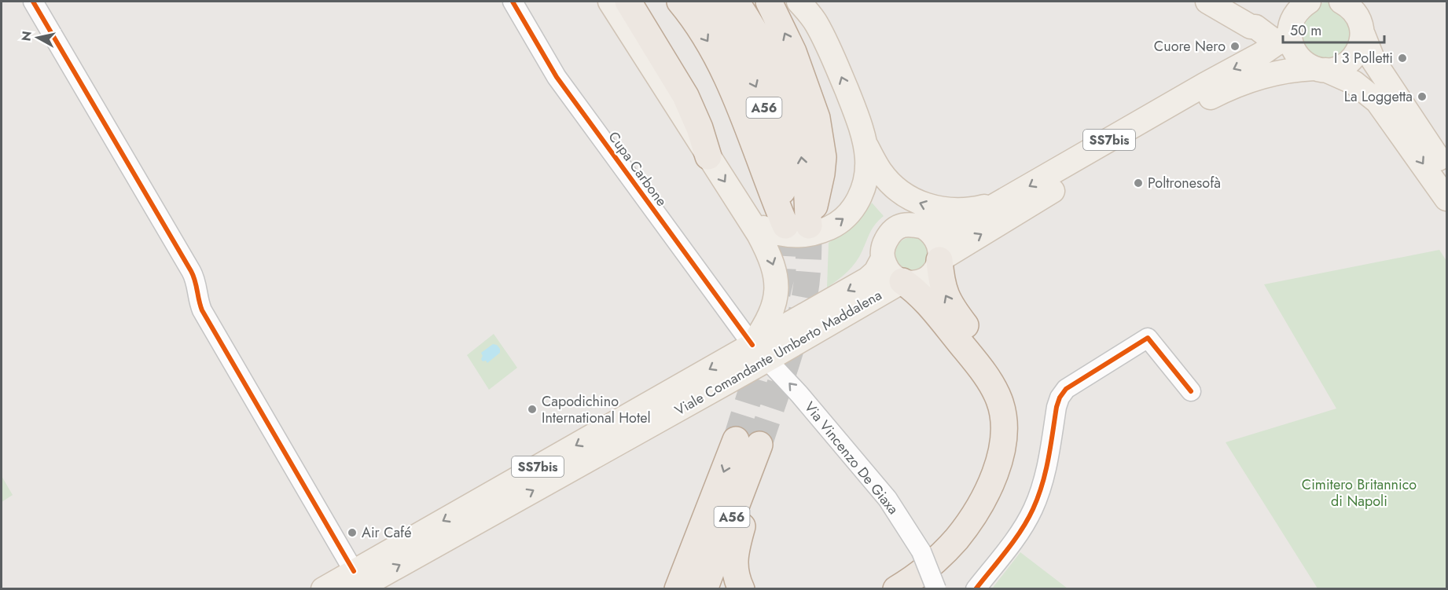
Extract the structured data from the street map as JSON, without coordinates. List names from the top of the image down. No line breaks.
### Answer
{"streets":{"highway":["A56"],"main road":["SS7bis","Viale Comandante Umberto Maddalena"],"street":["Cupa Carbone","Via Vincenzo De Giaxa"]},"crossings":[["Cupa Carbone","Viale Comandante Umberto Maddalena"],["Cupa Carbone","Via Vincenzo De Giaxa"],["Viale Comandante Umberto Maddalena","Via Vincenzo De Giaxa"]],"one_way":["Via Vincenzo De Giaxa"],"parks":["Cimitero Britannico di Napoli"],"places":["Cuore Nero","I 3 Polletti","La Loggetta","Poltronesofà","Capodichino International Hotel","Air Café"],"scale_bar":"50 m","north":"left"}
